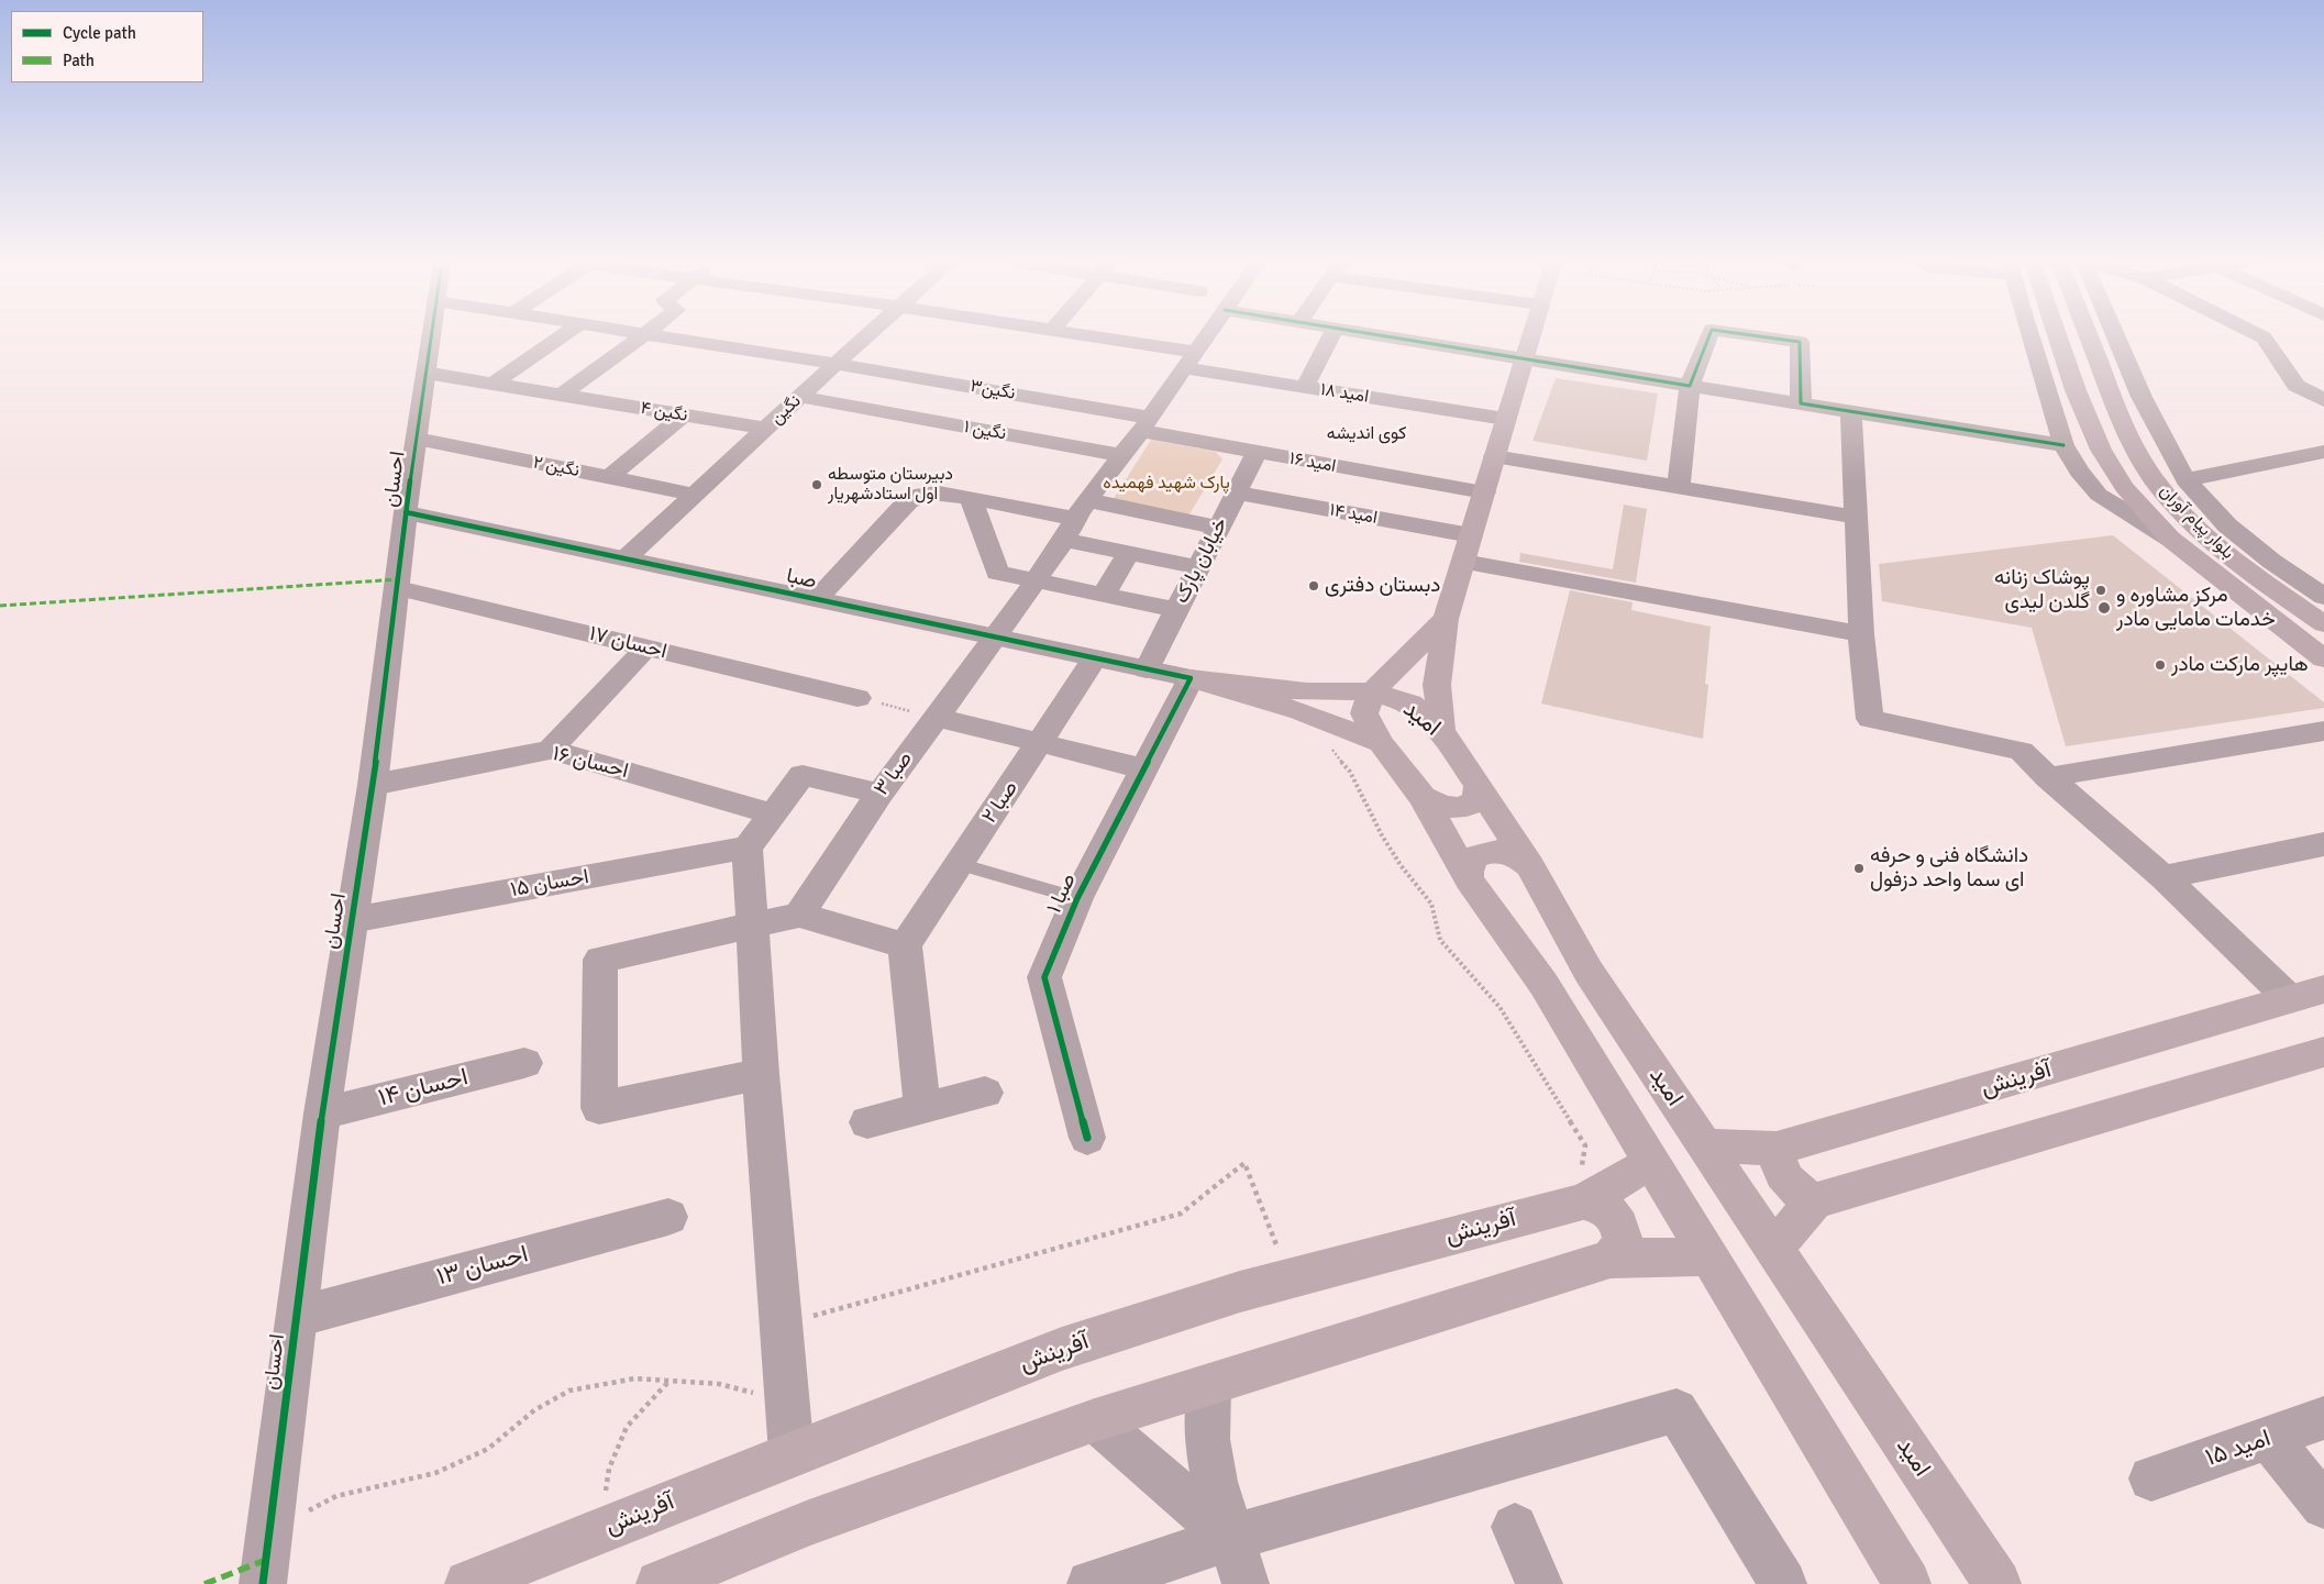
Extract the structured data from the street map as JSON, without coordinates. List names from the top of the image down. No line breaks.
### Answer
{"streets":{"main road":["بلوار پیام آوران","امید","آفرینش"],"street":["نگین۳","امید ۱۸","نگین","نگین ۴","نگین ۱","امید ۱۶","نگین ۲","احسان","امید ۱۴","خیابان پارک","صبا","احسان ۱۷","احسان ۱۶","صبا ۳","صبا ۲","احسان ۱۵","صبا ۱","احسان ۱۴","احسان ۱۳","امید ۱۵"]},"crossings":[["نگین۳","نگین"],["نگین۳","امید ۱۶"],["نگین","نگین ۴"],["نگین","نگین ۱"],["نگین","نگین ۲"],["نگین","صبا"],["نگین ۴","احسان"],["نگین ۱","صبا ۳"],["امید ۱۶","خیابان پارک"],["نگین ۲","احسان"],["احسان","صبا"],["احسان","احسان ۱۷"],["احسان","احسان ۱۶"],["احسان","احسان ۱۵"],["احسان","احسان ۱۴"],["احسان","احسان ۱۳"],["امید ۱۴","خیابان پارک"],["خیابان پارک","صبا"],["صبا","صبا ۳"],["صبا","صبا ۲"],["صبا","صبا ۱"],["امید","آفرینش"]],"districts":["کوی اندیشه"],"parks":["پارک شهید فهمیده"],"places":["دبیرستان متوسطه اول استادشهریار","دبستان دفتری","پوشاک‌ زنانه گلدن لیدی","مرکز مشاوره و خدمات مامایی مادر","هایپر مارکت مادر","دانشگاه فنی و حرفه ای سما واحد دزفول"],"legend":["Cycle path","Path"]}
